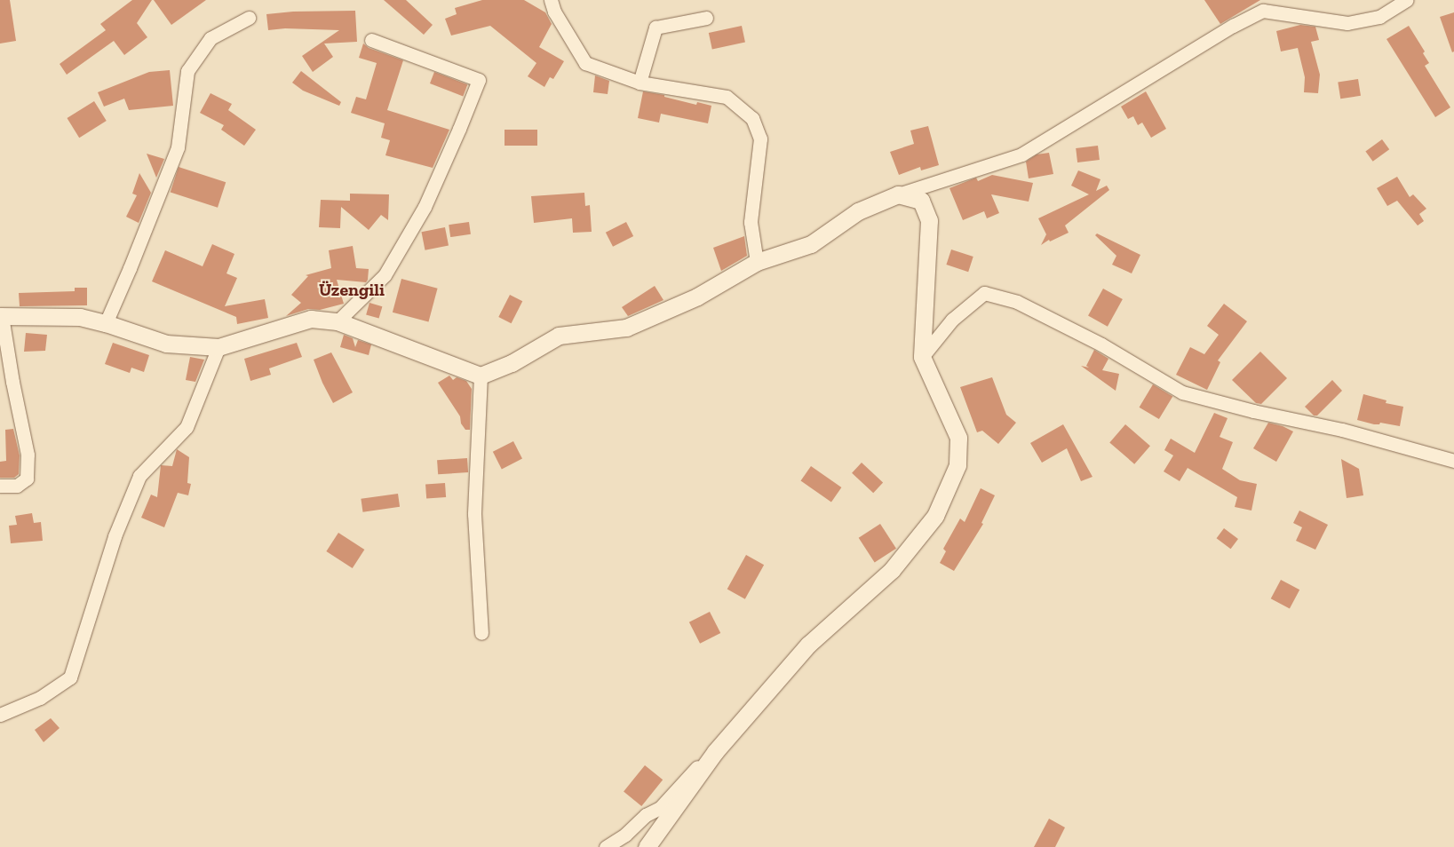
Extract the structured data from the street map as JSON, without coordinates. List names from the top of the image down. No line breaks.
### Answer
{"districts":["Üzengili"]}
